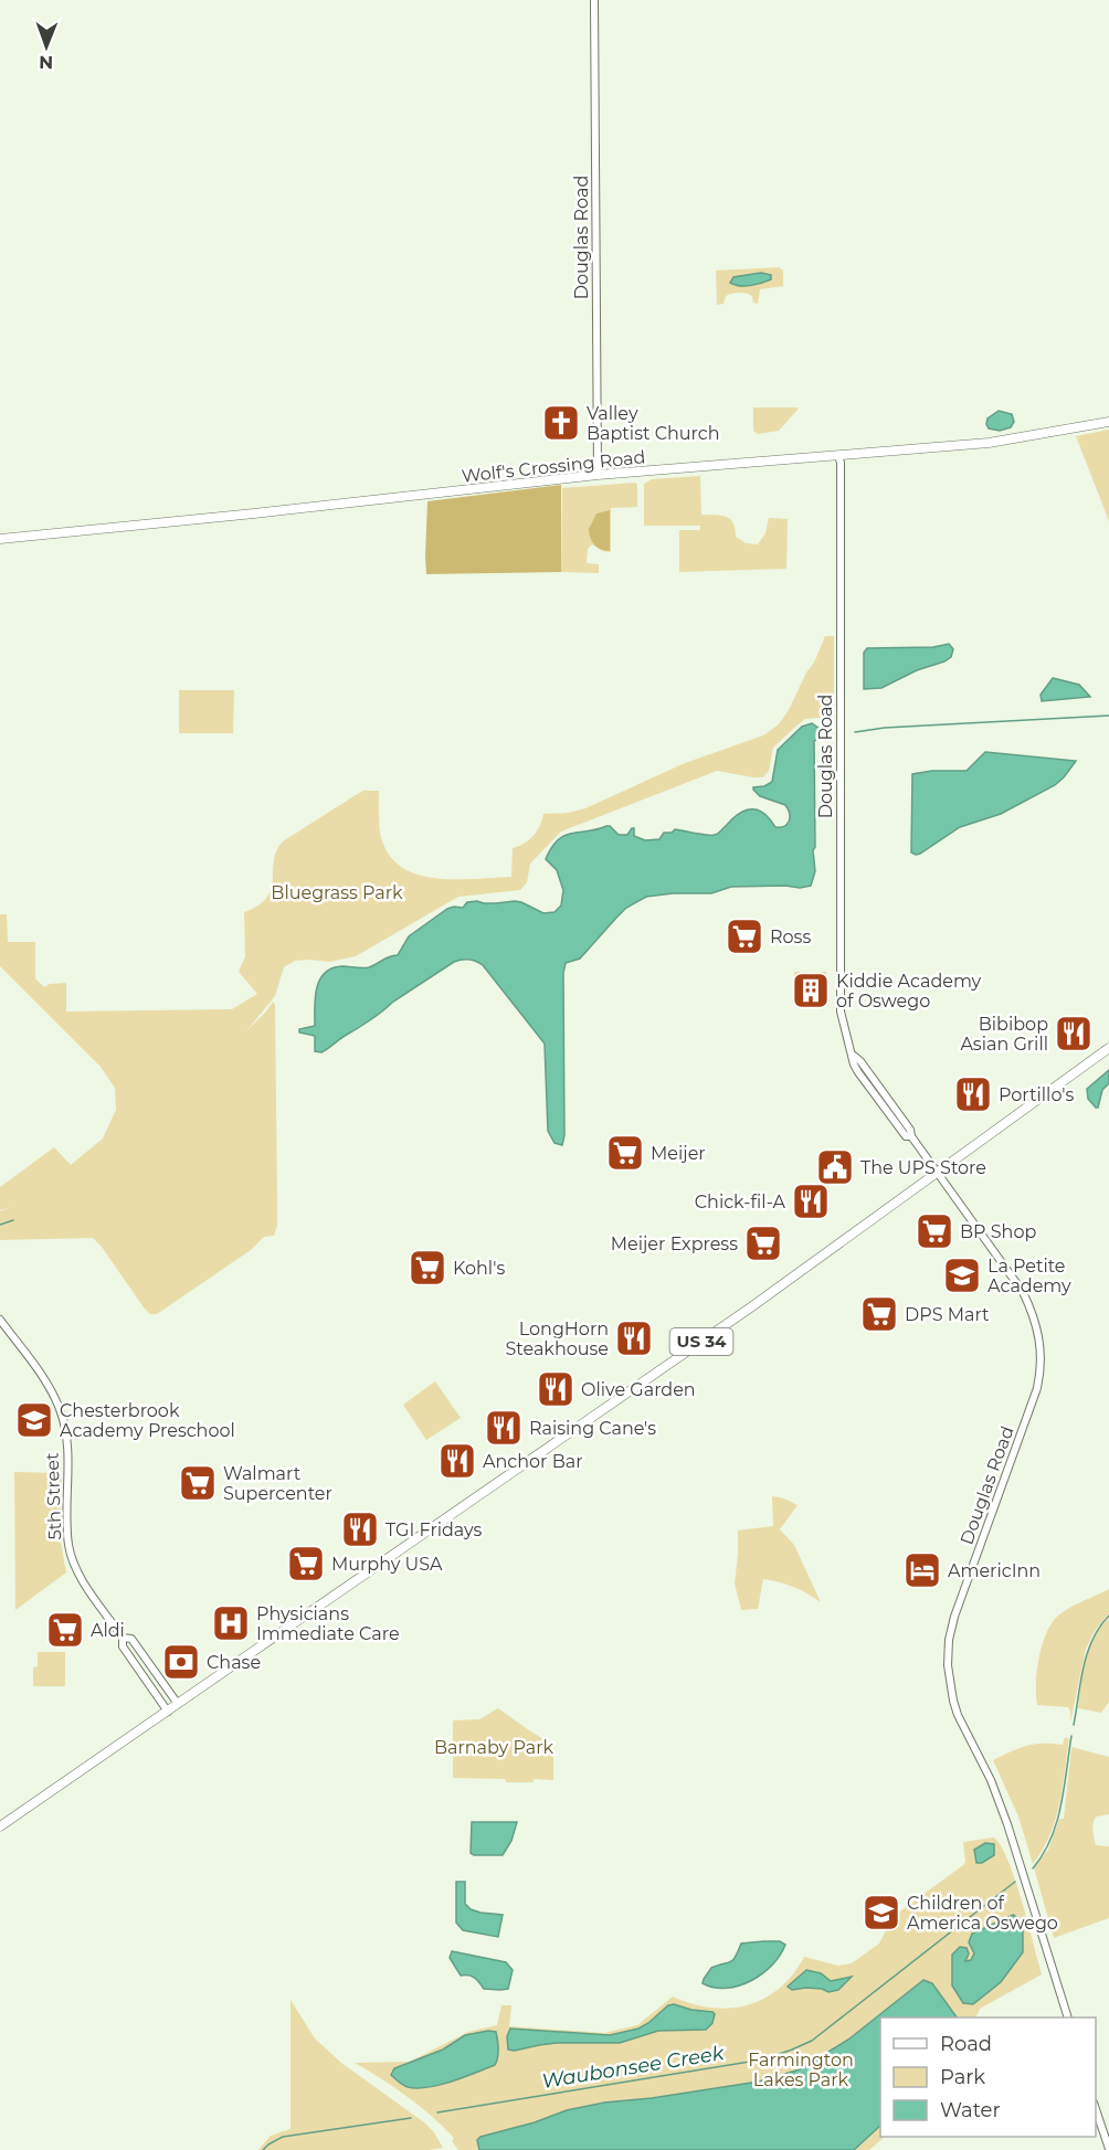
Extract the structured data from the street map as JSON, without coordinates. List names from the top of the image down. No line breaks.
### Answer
{"streets":{"main road":["Wolf's Crossing Road","US 34"],"street":["Douglas Road","5th Street"]},"crossings":[["Douglas Road","Wolf's Crossing Road"],["Douglas Road","US 34"],["US 34","5th Street"]],"water":["Waubonsee Creek"],"parks":["Bluegrass Park","Barnaby Park","Farmington Lakes Park"],"places":{"church":["Valley Baptist Church"],"supermarket":["Ross","Meijer","BP Shop","Meijer Express","Kohl's","DPS Mart","Walmart Supercenter","Murphy USA","Aldi"],"building":["Kiddie Academy of Oswego"],"restaurant":["Bibibop Asian Grill","Portillo's","Chick-fil-A","LongHorn Steakhouse","Olive Garden","Raising Cane's","Anchor Bar","TGI Fridays"],"public building":["The UPS Store"],"school or university":["La Petite Academy","Chesterbrook Academy Preschool","Children of America Oswego"],"hotel":["AmericInn"],"hospital":["Physicians Immediate Care"],"bank":["Chase"]},"legend":["Road","Park","Water"],"north":"bottom"}
